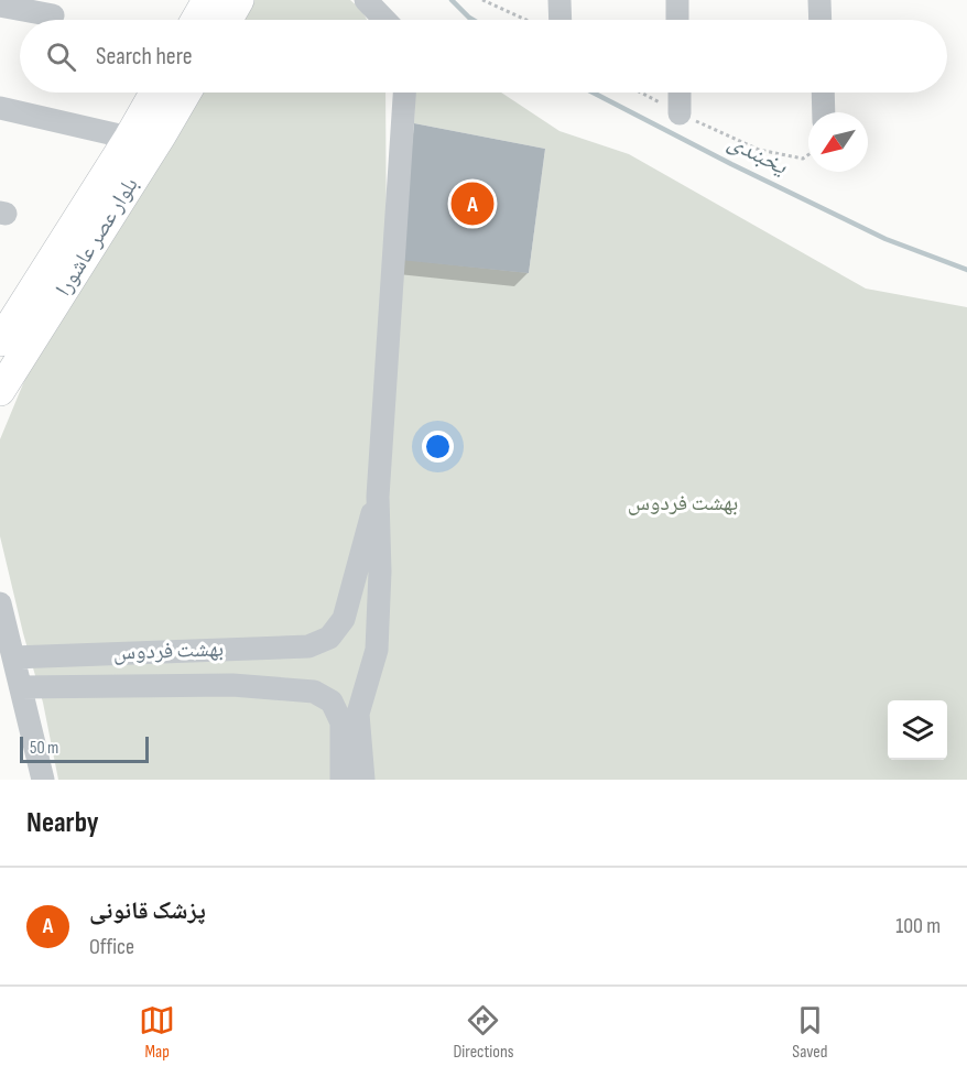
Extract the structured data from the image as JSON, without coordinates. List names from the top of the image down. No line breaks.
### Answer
{"streets":{"main road":["بلوار عصر عاشورا"],"street":["بهشت فردوس"]},"water":["یخبندی"],"parks":["بهشت فردوس"],"scale_bar":"50 m","north":"bottom left","page":{"search":"Search here","pins":"A","scale":"50 m","heading":"Nearby","list":[{"mark":"A","name":"پزشک قانونی","note":"Office","value":"100 m"}],"nav":["Map","Directions","Saved"]}}
